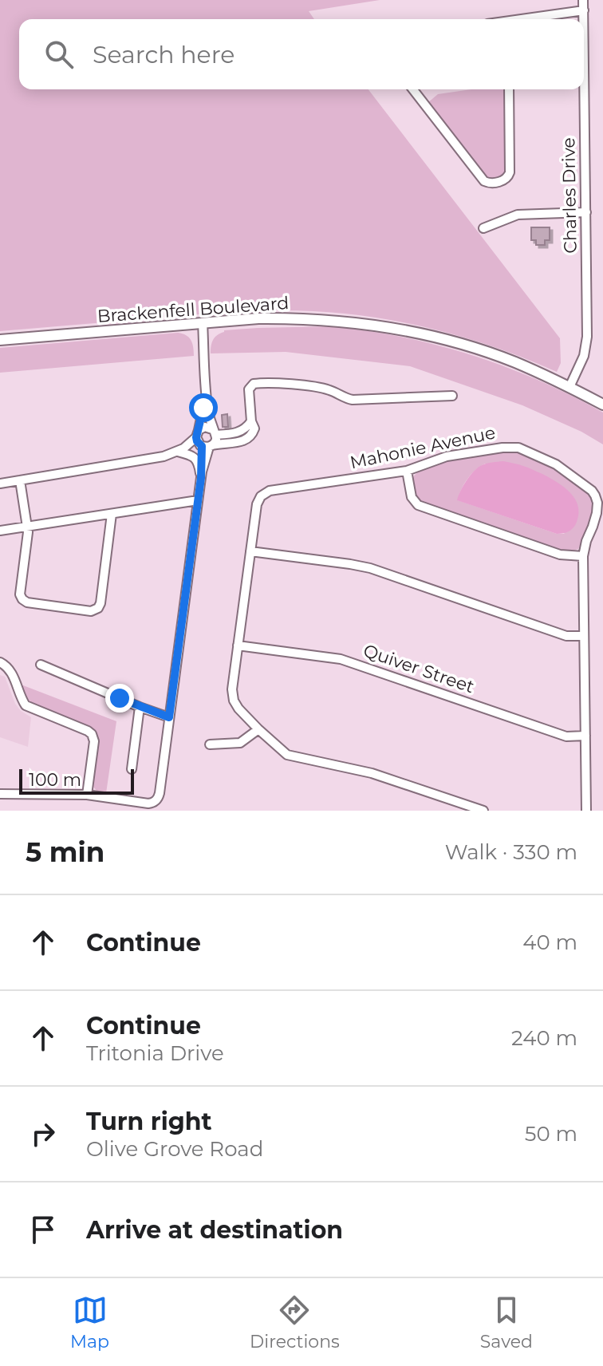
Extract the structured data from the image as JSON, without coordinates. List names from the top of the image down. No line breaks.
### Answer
{"streets":{"street":["Charles Drive","Brackenfell Boulevard","Mahonie Avenue","Quiver Street"]},"crossings":[["Charles Drive","Brackenfell Boulevard"],["Mahonie Avenue","Quiver Street"]],"scale_bar":"100 m","page":{"search":"Search here","scale":"100 m","heading":["5 min","Walk · 330 m"],"list":[["Continue","40 m"],["Continue","Tritonia Drive","240 m"],["Turn right","Olive Grove Road","50 m"],"Arrive at destination"],"nav":["Map","Directions","Saved"]}}
